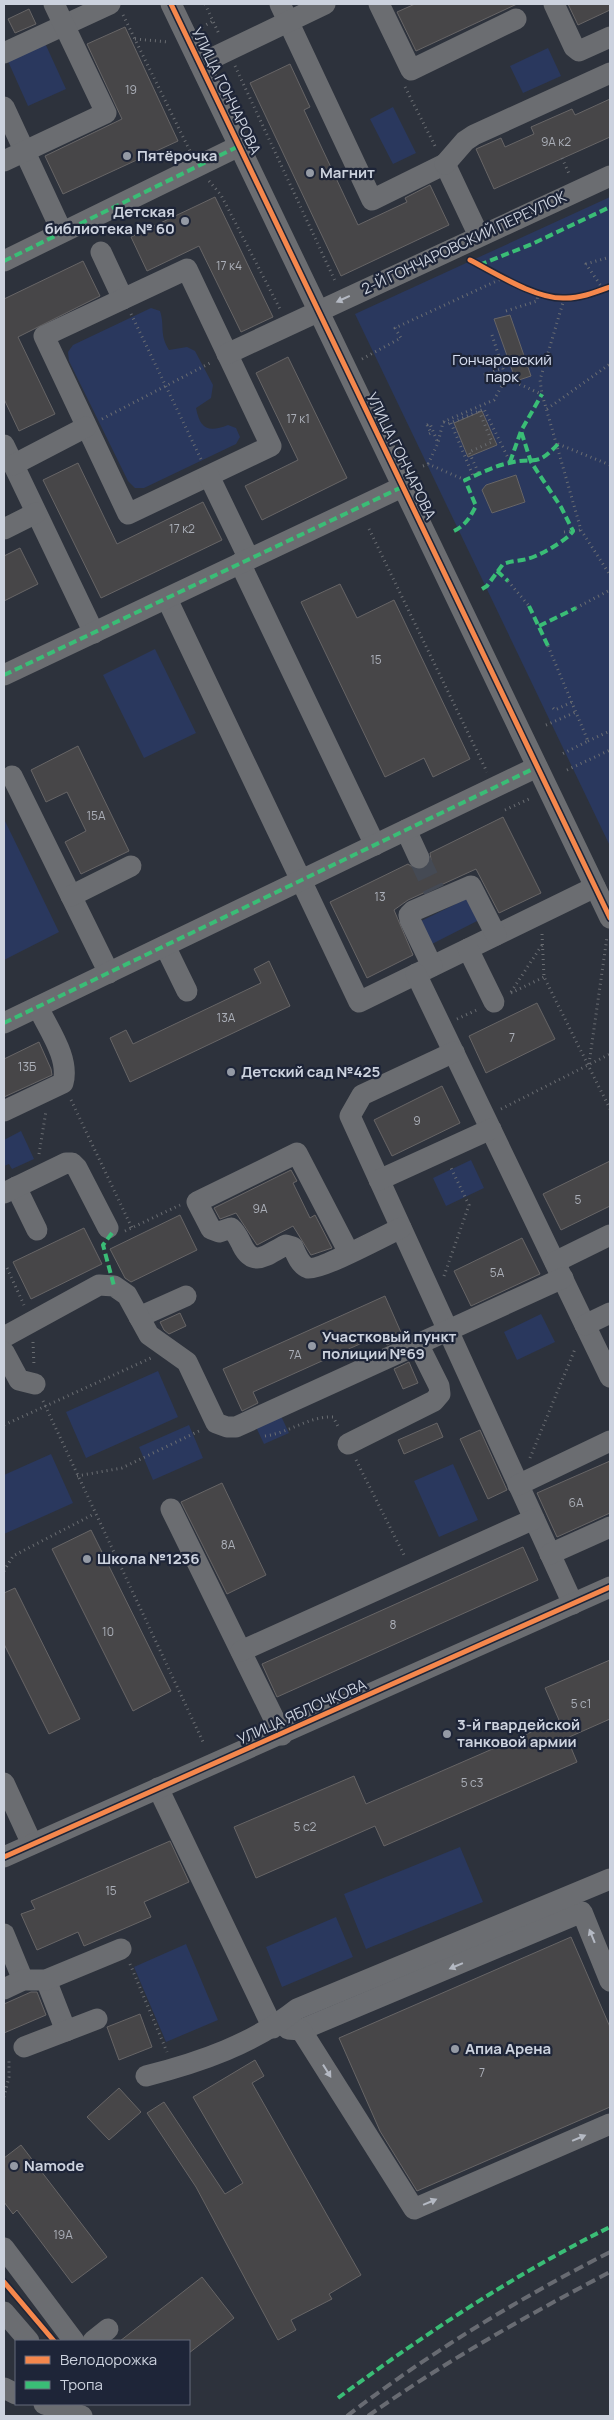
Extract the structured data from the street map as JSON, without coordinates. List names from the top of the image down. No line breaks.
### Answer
{"streets":{"street":["УЛИЦА ГОНЧАРОВА","2-Й ГОНЧАРОВСКИЙ ПЕРЕУЛОК","УЛИЦА ЯБЛОЧКОВА"]},"crossings":[["УЛИЦА ГОНЧАРОВА","2-Й ГОНЧАРОВСКИЙ ПЕРЕУЛОК"]],"one_way":["2-Й ГОНЧАРОВСКИЙ ПЕРЕУЛОК"],"parks":["Гончаровский парк"],"places":["Пятёрочка","Магнит","Детская библиотека № 60","Детский сад №425","Участковый пункт полиции №69","Школа №1236","3-й гвардейской танковой армии","Апиа Арена","Namode"],"house_numbers":["19","9А к2","17 к4","17 к1","17 к2","15","15А","13","13А","7","13Б","9","5","9A","5А","7А","6А","8А","8","10","5 с1","5 с3","5 с2","15","7","19А"],"legend":["Велодорожка","Тропа"]}
